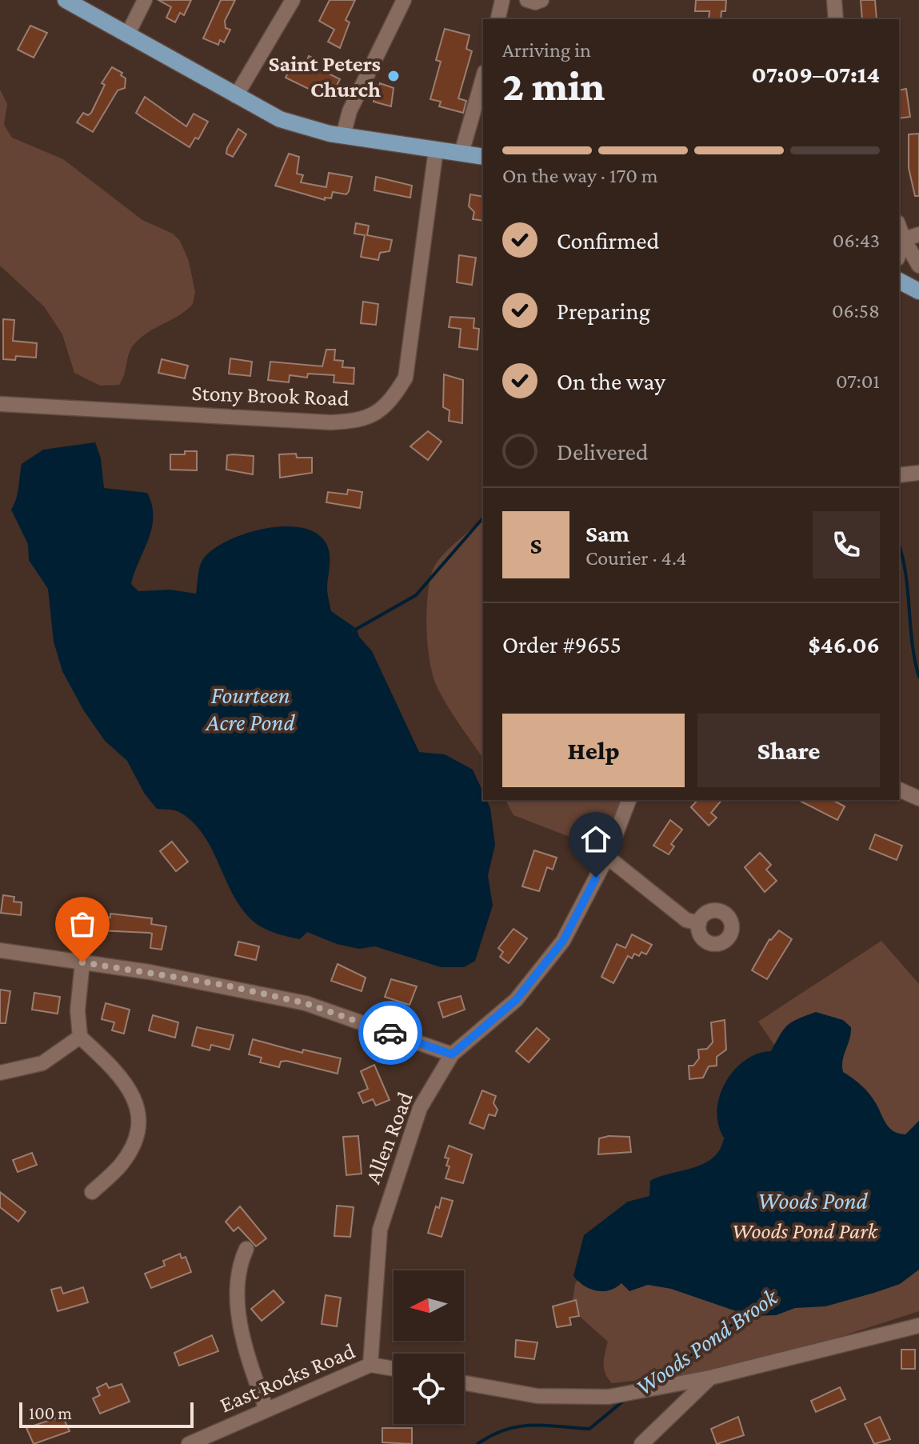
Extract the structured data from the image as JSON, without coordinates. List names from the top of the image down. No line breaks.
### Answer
{"streets":{"street":["Stony Brook Road","Allen Road","East Rocks Road"]},"crossings":[["Allen Road","East Rocks Road"]],"water":["Fourteen Acre Pond","Woods Pond","Woods Pond Brook"],"parks":["Woods Pond Park"],"places":["Saint Peters Church"],"scale_bar":"100 m","north":"left","page":{"heading":["2 min","Arriving in","07:09–07:14"],"panel":["Sam","Courier · 4.4","Order #9655","$46.06"],"bar":"On the way · 170 m","list":[["Confirmed","06:43"],["Preparing","06:58"],["On the way","07:01"],"Delivered"],"round":"S","buttons":["Help","Share"],"scale":"100 m"}}
